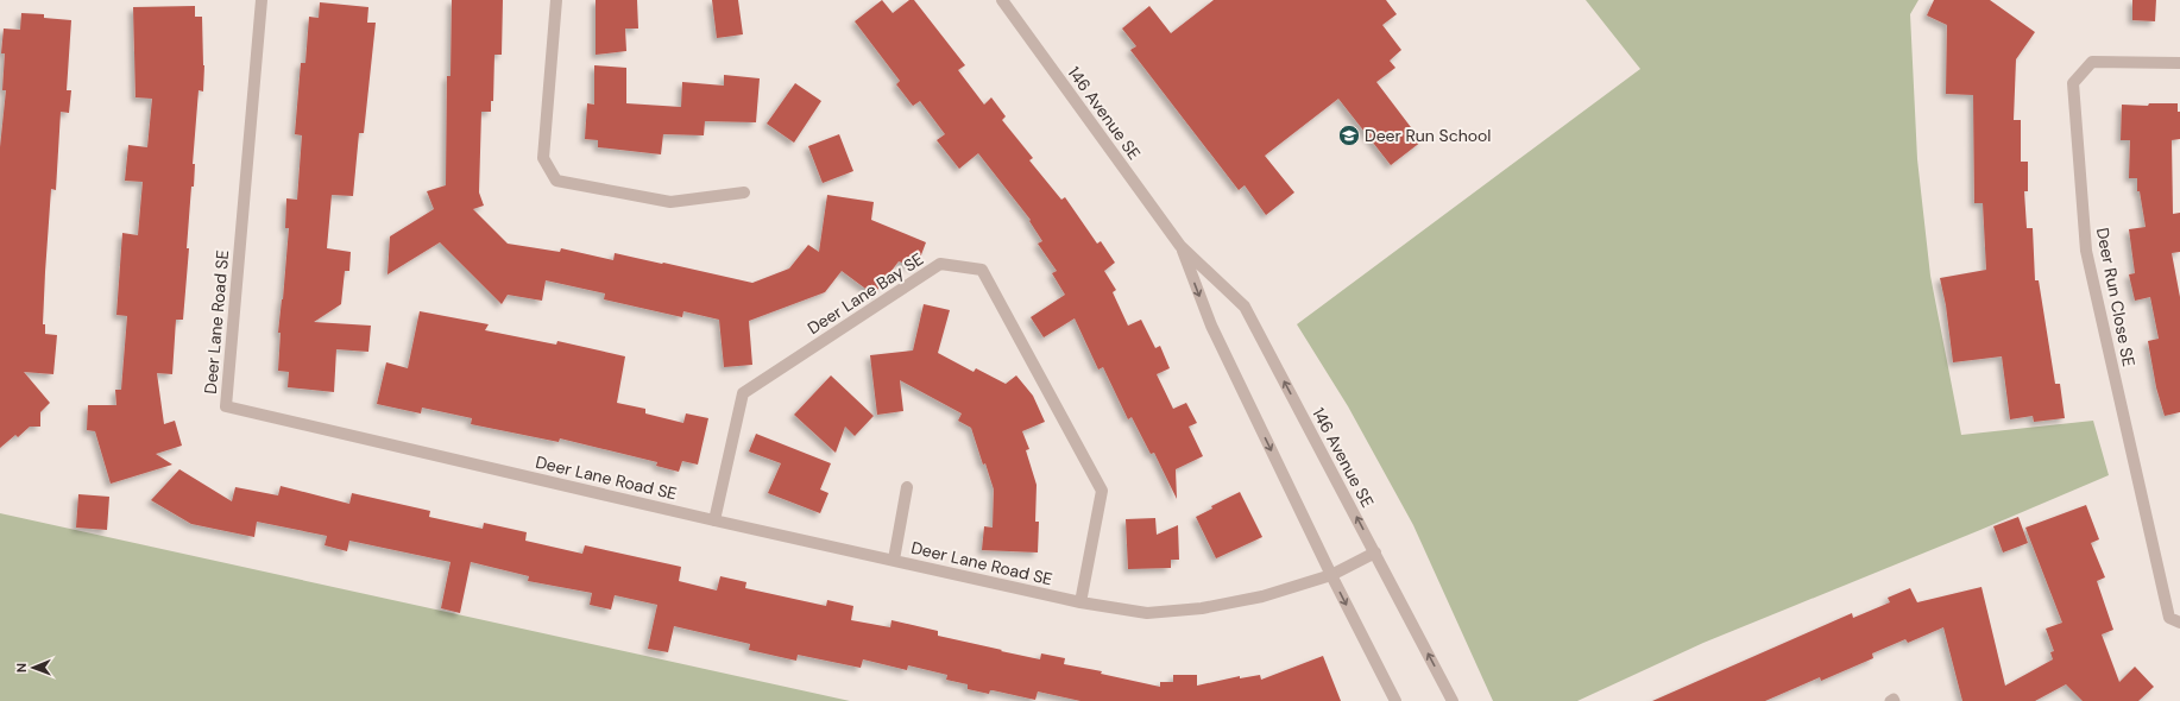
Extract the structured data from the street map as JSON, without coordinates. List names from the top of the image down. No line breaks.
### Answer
{"streets":{"street":["146 Avenue SE","Deer Lane Bay SE","Deer Run Close SE","Deer Lane Road SE"]},"crossings":[["146 Avenue SE","Deer Lane Road SE"],["Deer Lane Bay SE","Deer Lane Road SE"]],"places":{"school or university":["Deer Run School"]},"north":"left"}
